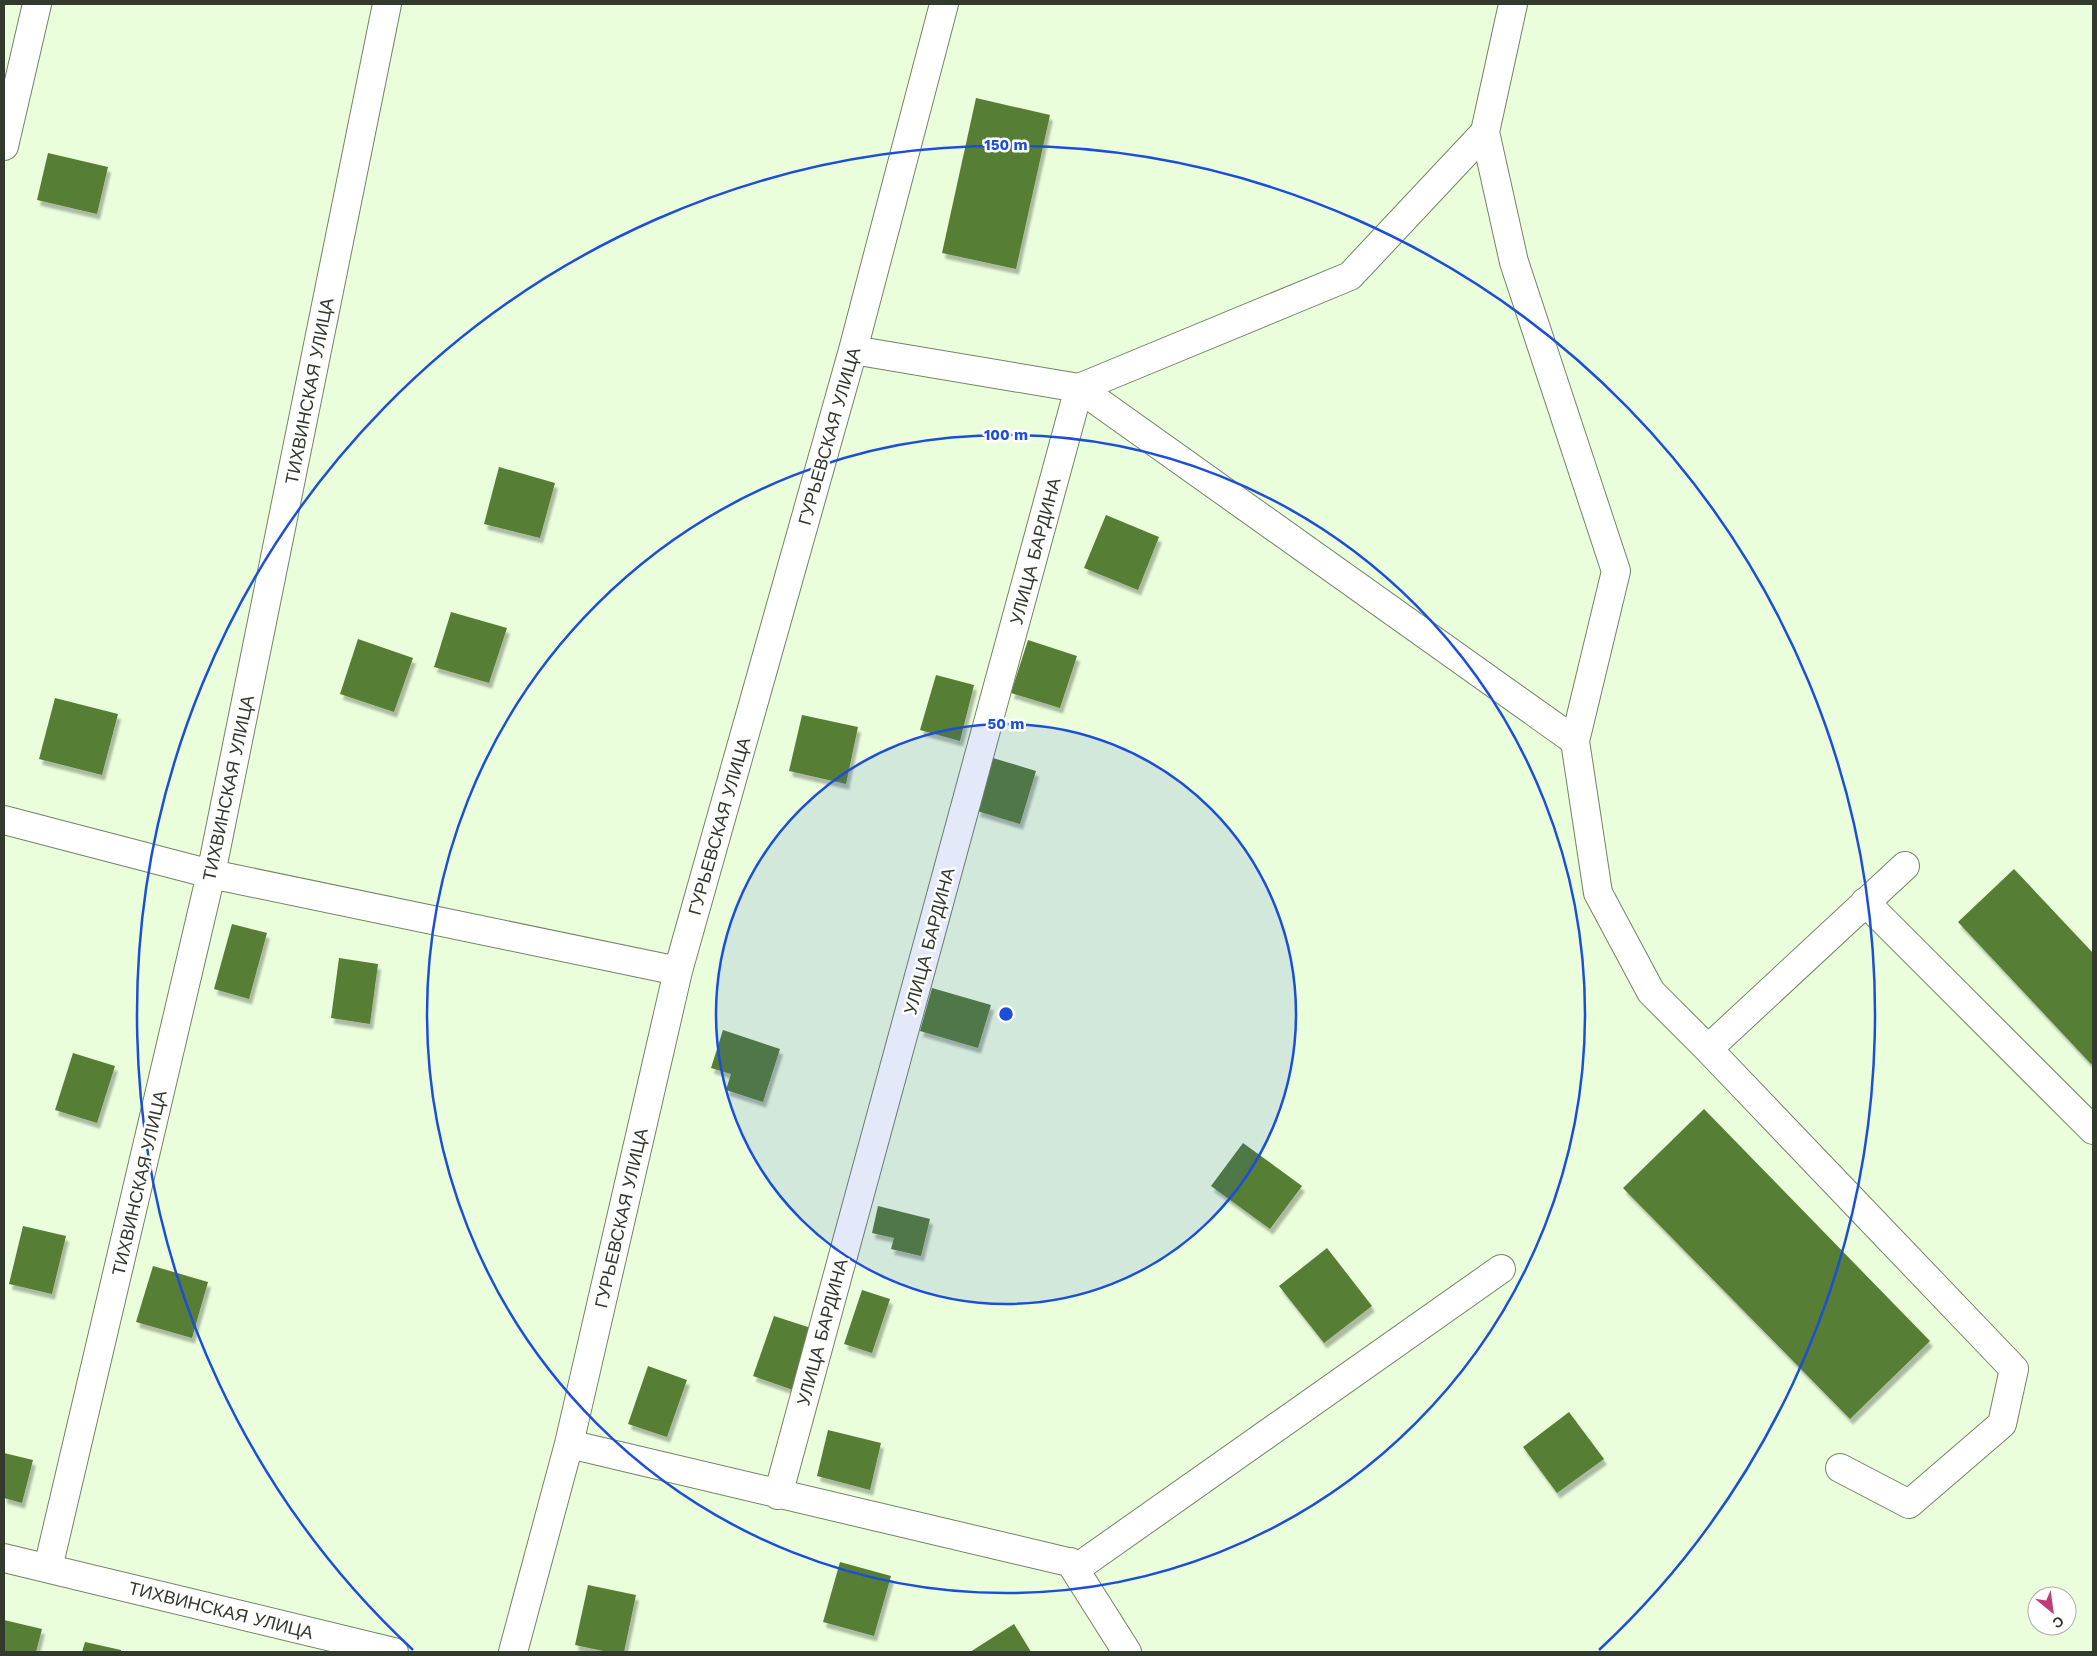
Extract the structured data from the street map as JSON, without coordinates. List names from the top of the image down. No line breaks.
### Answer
{"streets":{"street":["ТИХВИНСКАЯ УЛИЦА","ГУРЬЕВСКАЯ УЛИЦА","УЛИЦА БАРДИНА"]},"north":"bottom right","rings":["150 m","100 m","50 m"]}
